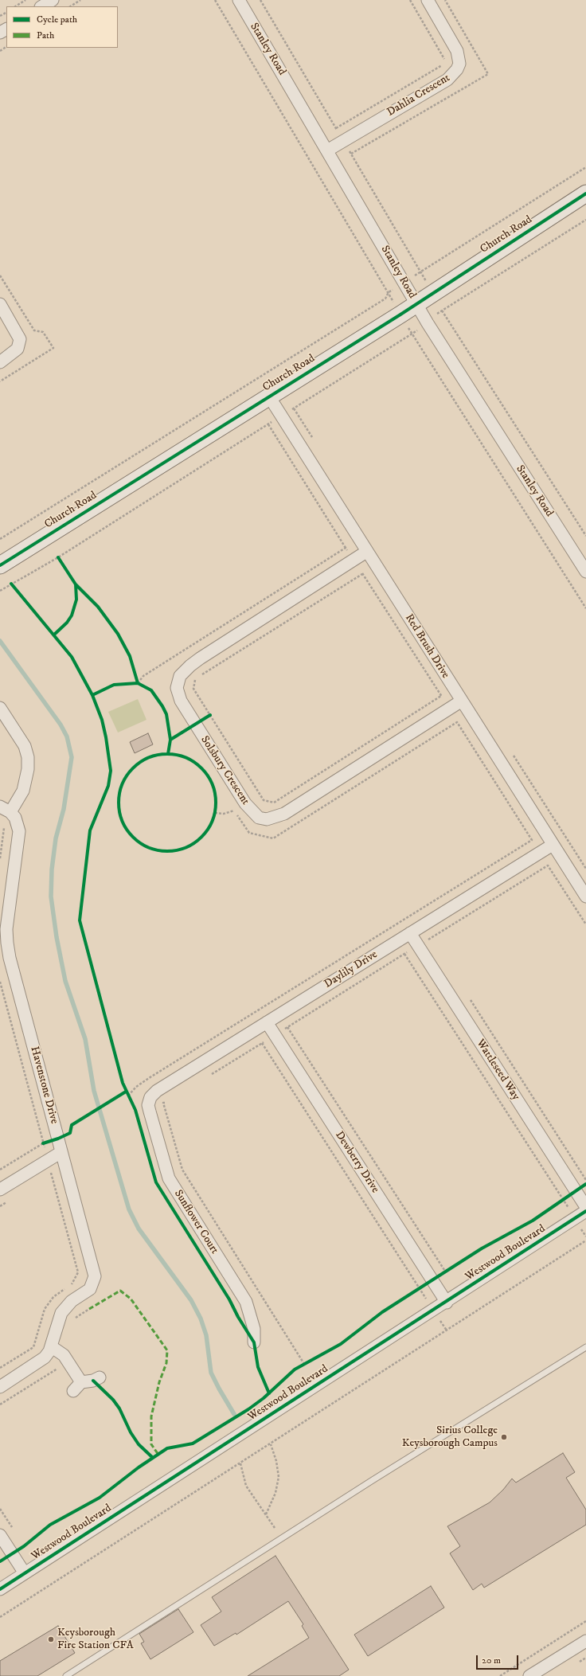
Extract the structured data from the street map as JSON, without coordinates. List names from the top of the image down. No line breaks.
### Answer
{"streets":{"main road":["Church Road"],"street":["Stanley Road","Dahlia Crescent","Red Brush Drive","Solsbury Crescent","Daylily Drive","Wattleseed Way","Havenstone Drive","Dewberry Drive","Sunflower Court","Westwood Boulevard"]},"crossings":[["Stanley Road","Dahlia Crescent"],["Stanley Road","Church Road"],["Church Road","Red Brush Drive"],["Red Brush Drive","Solsbury Crescent"],["Red Brush Drive","Daylily Drive"],["Daylily Drive","Wattleseed Way"],["Daylily Drive","Dewberry Drive"],["Daylily Drive","Sunflower Court"],["Dewberry Drive","Westwood Boulevard"]],"places":["Sirius College Keysborough Campus","Keysborough Fire Station CFA"],"legend":["Cycle path","Path"],"scale_bar":"20 m"}
